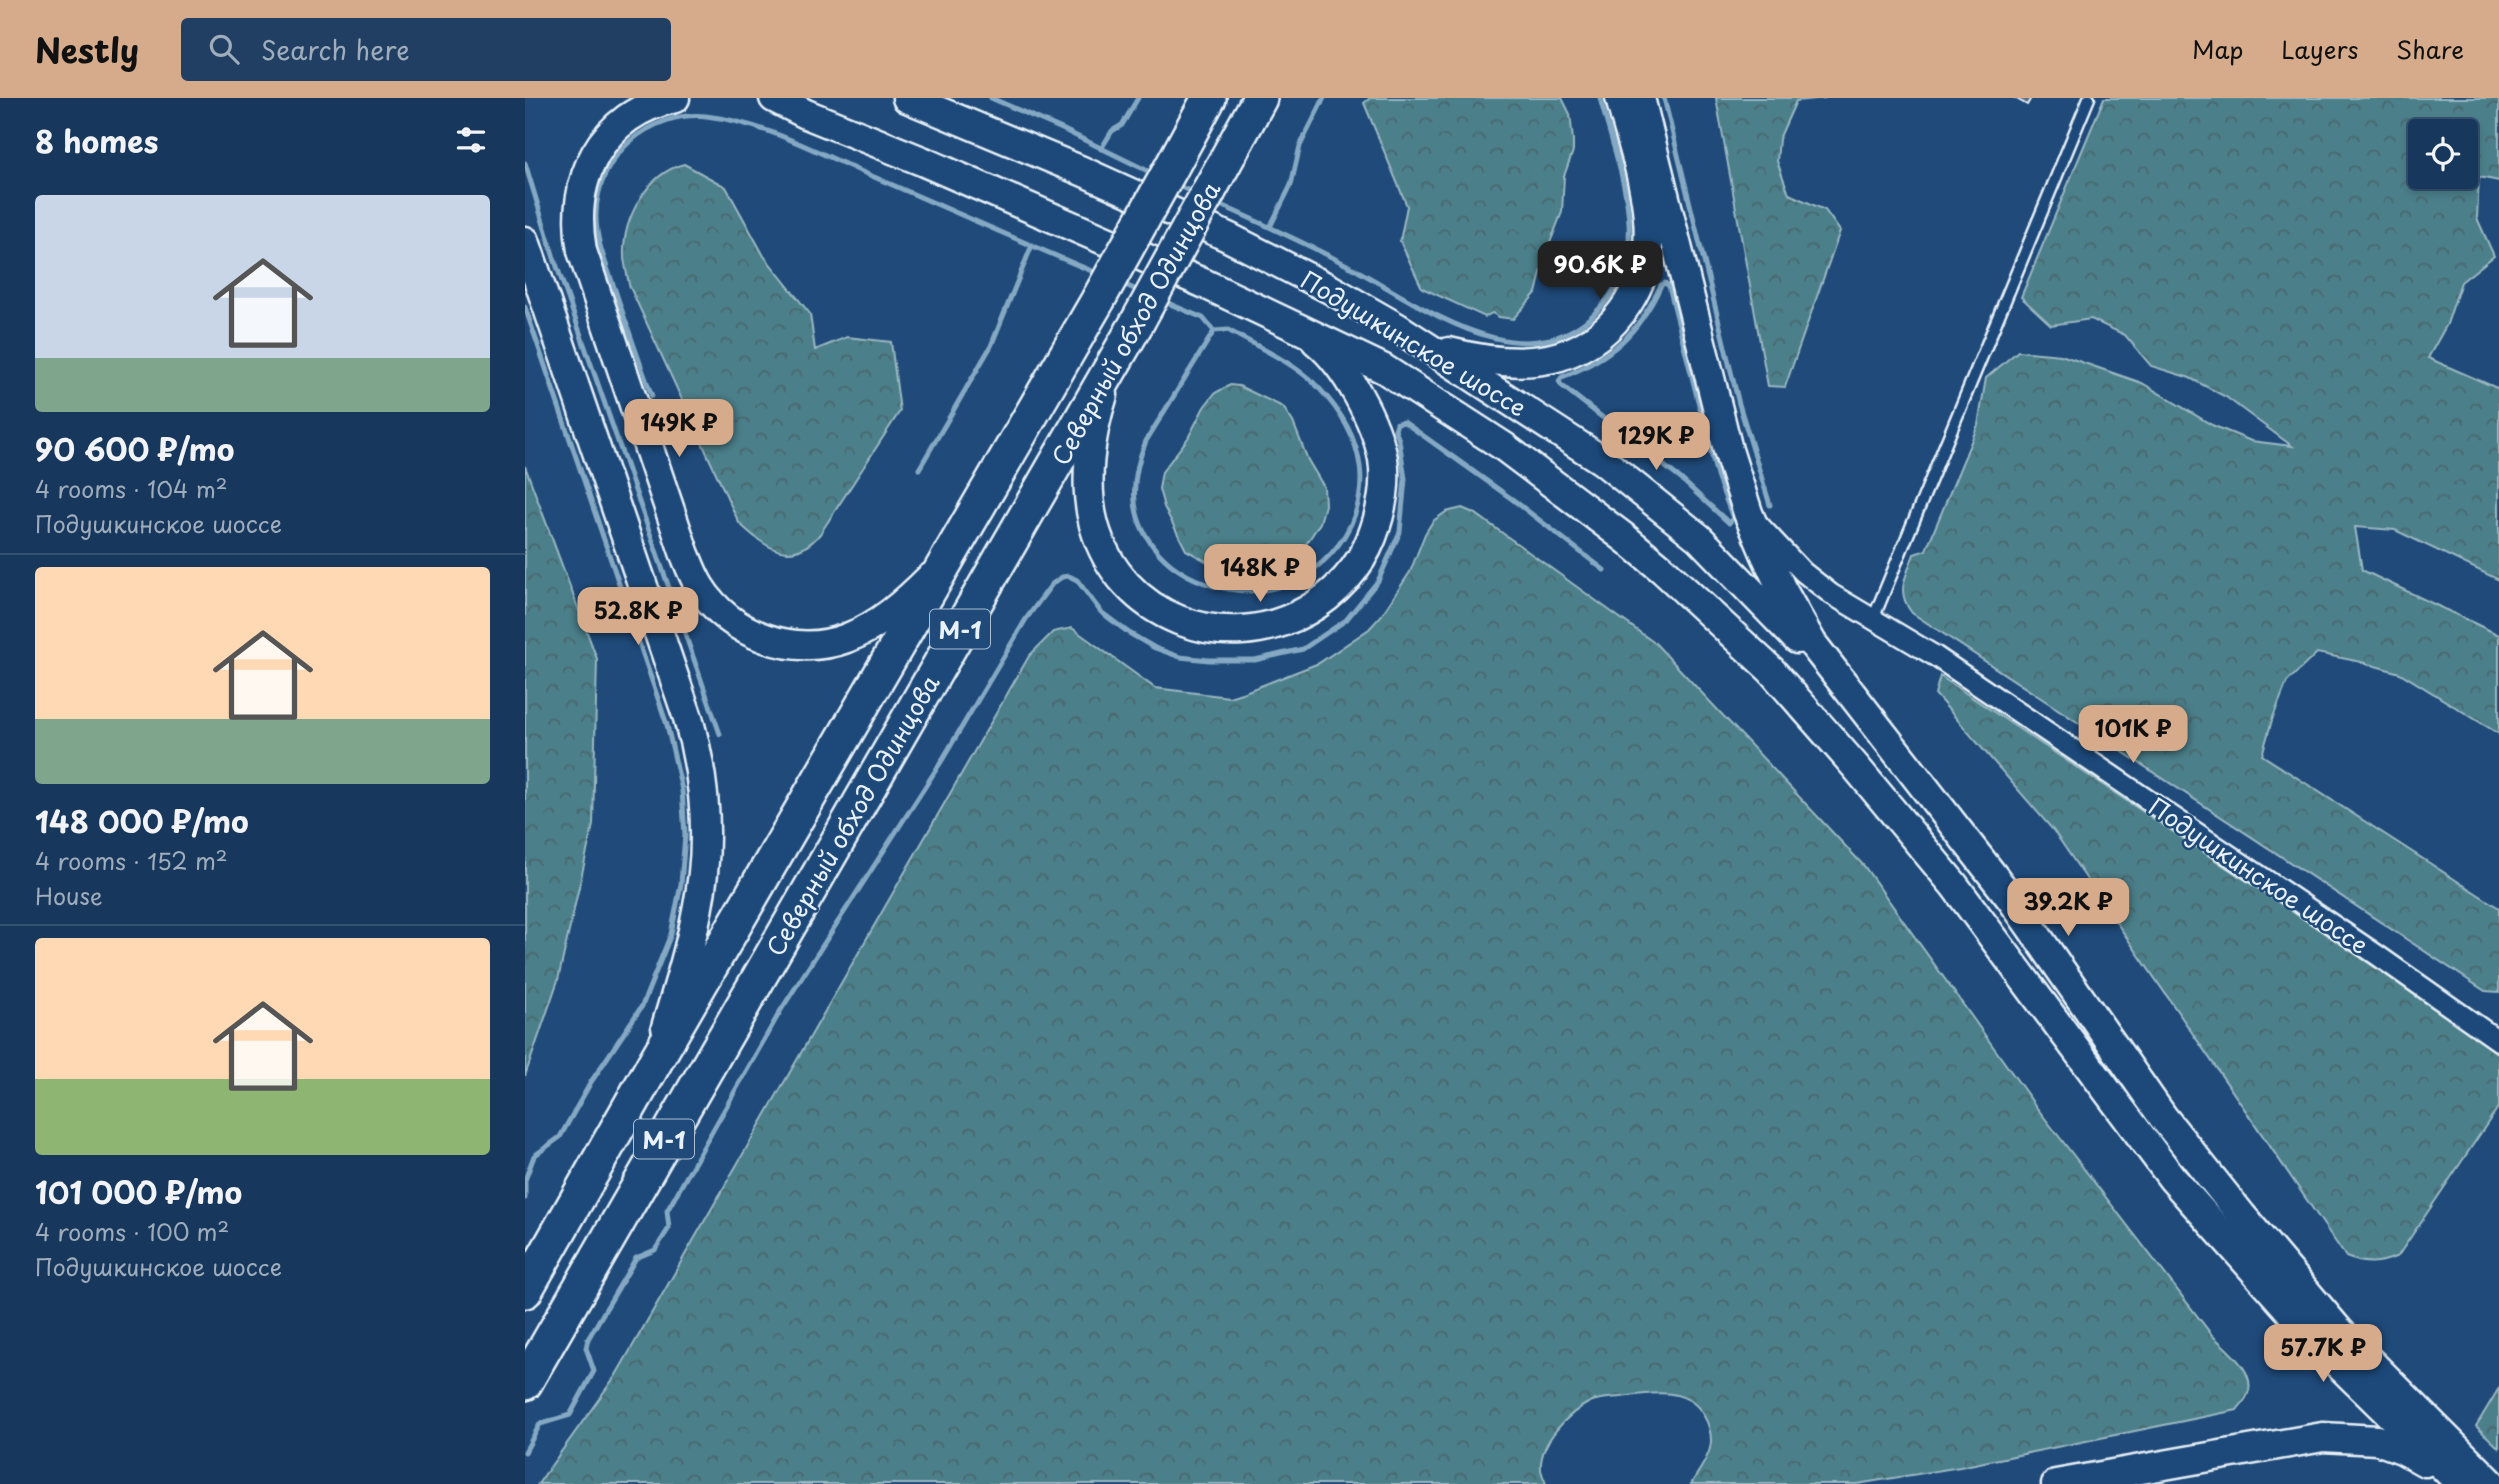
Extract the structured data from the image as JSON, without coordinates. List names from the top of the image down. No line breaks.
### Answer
{"streets":{"highway":["Северный обход Одинцова","М-1"],"main road":["Подушкинское шоссе"]},"page":{"header":"Nestly","search":"Search here","nav":["Map","Layers","Share"],"heading":"8 homes","list":[{"name":"90 600 ₽/mo","note":"4 rooms · 104 m² · Подушкинское шоссе"},{"name":"148 000 ₽/mo","note":"4 rooms · 152 m² · House"},{"name":"101 000 ₽/mo","note":"4 rooms · 100 m² · Подушкинское шоссе"}],"price":["90.6K ₽","149K ₽","129K ₽","148K ₽","52.8K ₽","101K ₽","39.2K ₽","57.7K ₽"]}}
